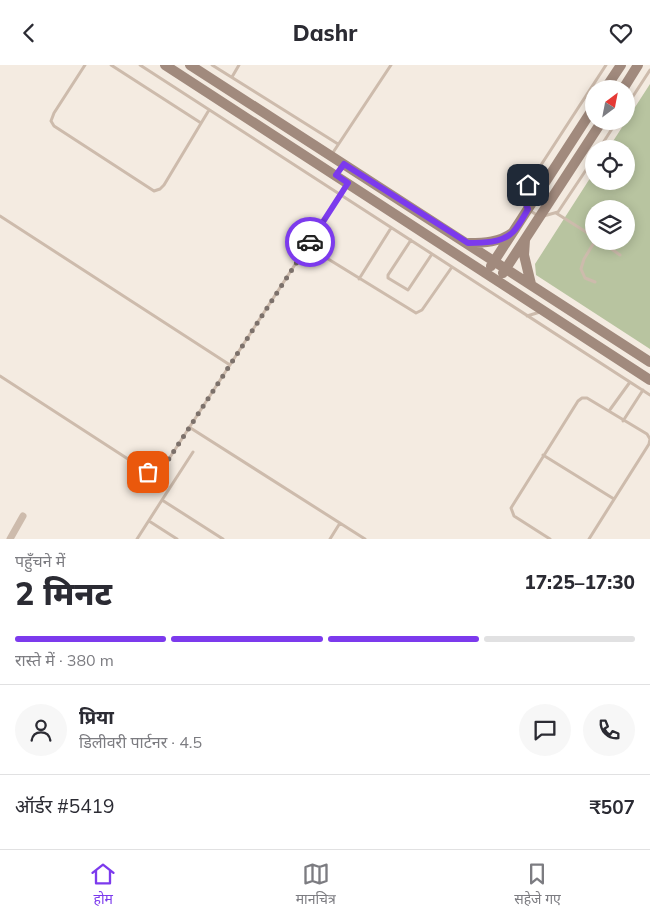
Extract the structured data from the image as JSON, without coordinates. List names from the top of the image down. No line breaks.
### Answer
{"north":"top right","page":{"header":"Dashr","heading":["2 मिनट","पहुँचने में","17:25–17:30"],"panel":["प्रिया","डिलीवरी पार्टनर · 4.5","ऑर्डर #5419","₹507"],"bar":"रास्ते में · 380 m","tabs":["होम","मानचित्र","सहेजे गए"]}}
